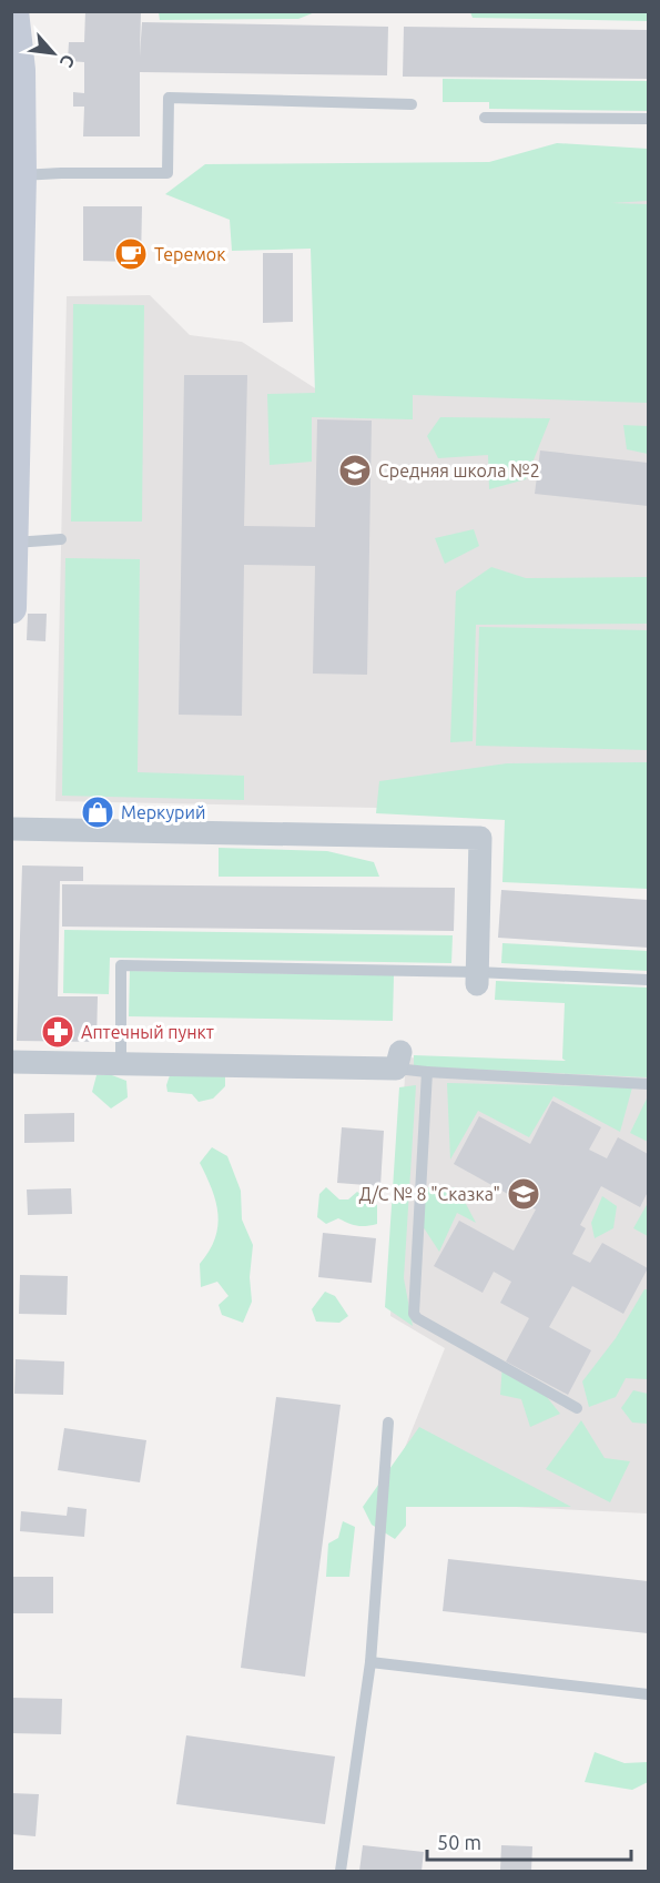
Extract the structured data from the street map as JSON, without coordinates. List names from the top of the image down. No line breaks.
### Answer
{"places":{"cafe":["Теремок"],"school or university":["Средняя школа №2","Д/С № 8 \"Сказка\""],"shop":["Меркурий"],"pharmacy":["Аптечный пункт"]},"scale_bar":"50 m","north":"bottom right"}
